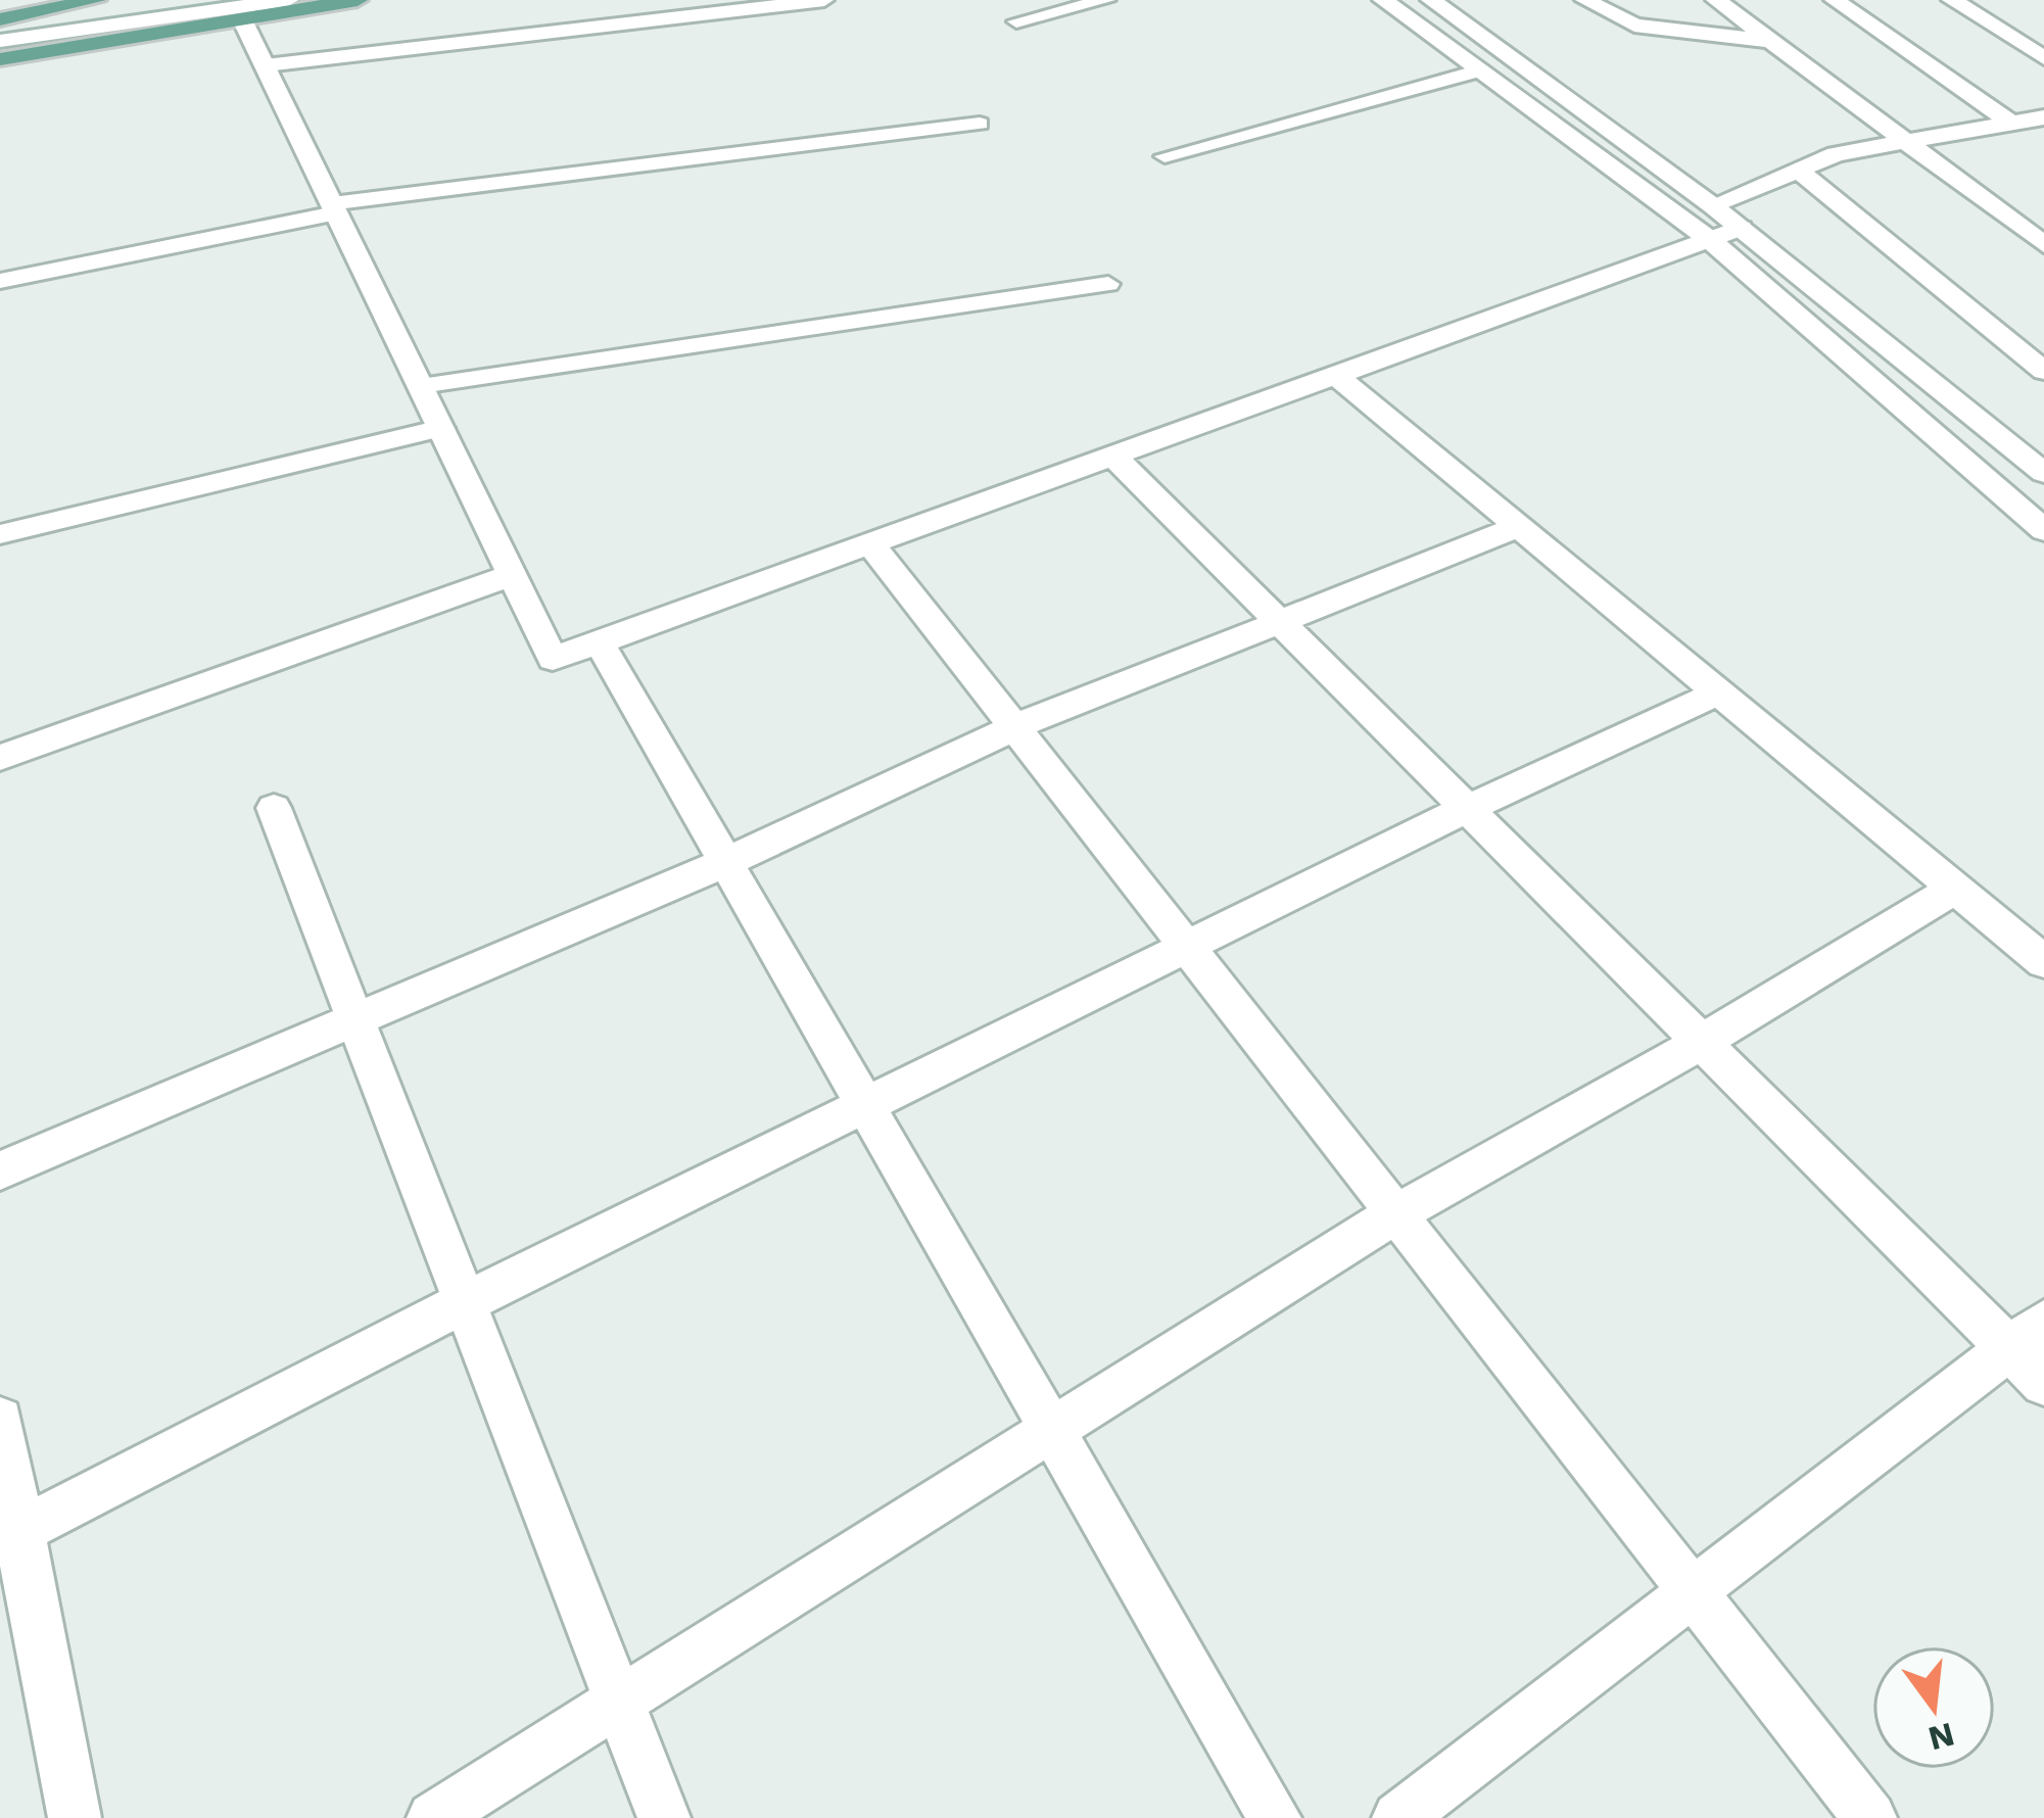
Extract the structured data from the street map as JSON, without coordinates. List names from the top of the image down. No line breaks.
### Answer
{"north":"bottom"}
